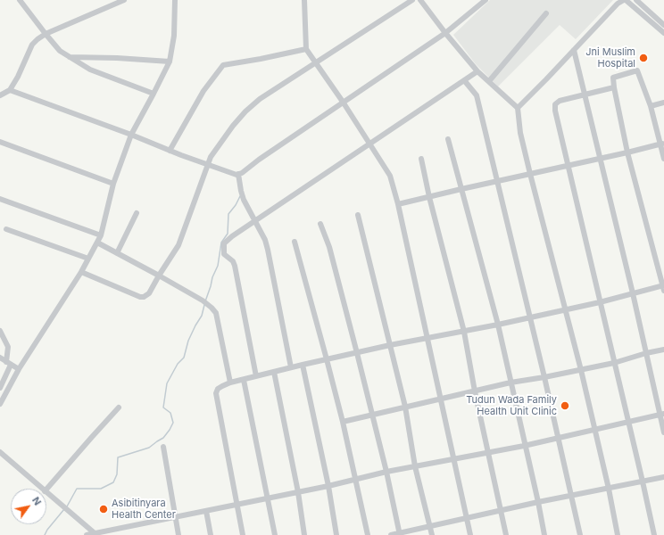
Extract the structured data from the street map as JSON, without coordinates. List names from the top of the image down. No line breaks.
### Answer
{"places":["Jni Muslim Hospital","Tudun Wada Family Health Unit Clinic","Asibitinyara Health Center"],"north":"top right"}
